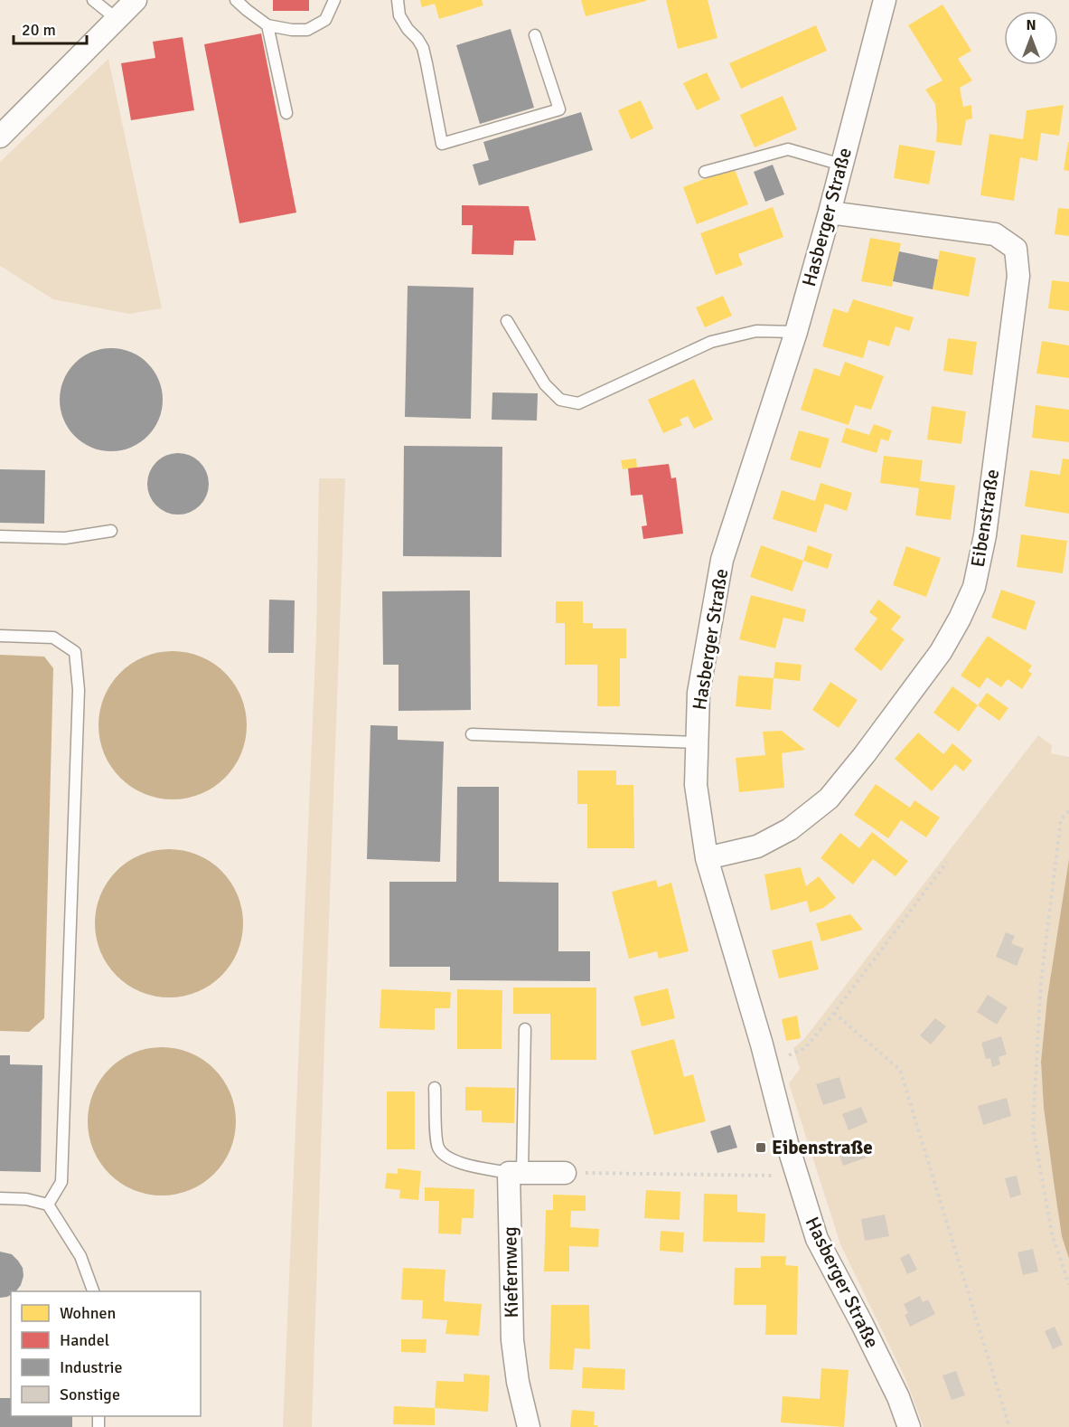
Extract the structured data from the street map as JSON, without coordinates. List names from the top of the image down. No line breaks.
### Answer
{"streets":{"street":["Hasberger Straße","Eibenstraße","Kiefernweg"]},"crossings":[["Hasberger Straße","Eibenstraße"]],"places":{"transit":["Eibenstraße"]},"legend":["Wohnen","Handel","Industrie","Sonstige"],"scale_bar":"20 m","north":"top"}
